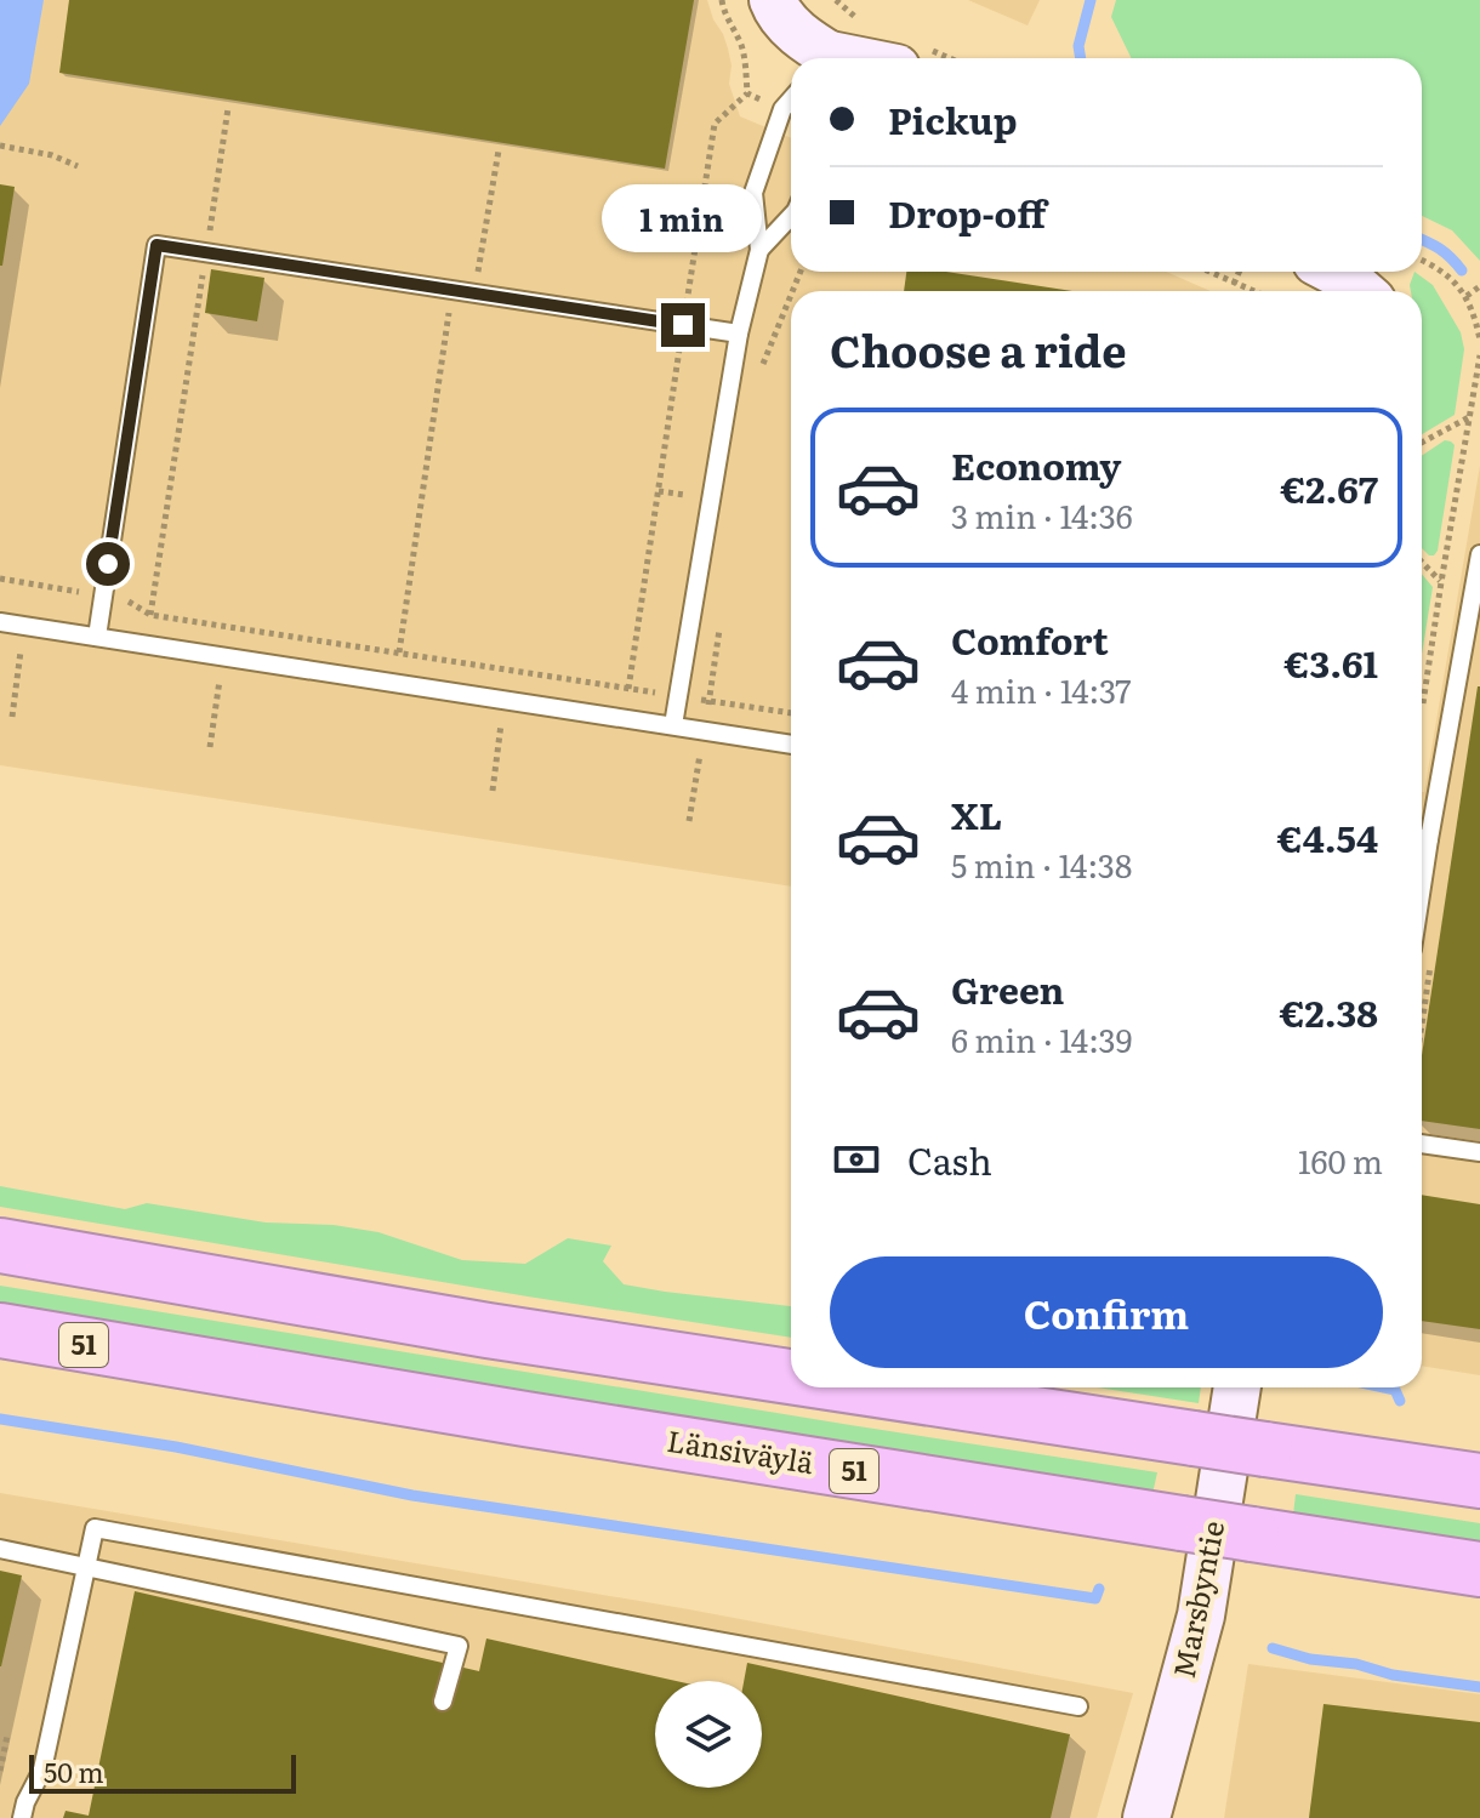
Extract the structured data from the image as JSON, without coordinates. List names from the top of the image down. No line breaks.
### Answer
{"streets":{"highway":["51","Länsiväylä"],"main road":["Marsbyntie"]},"scale_bar":"50 m","page":{"banner":["Pickup","Drop-off"],"bubble":"1 min","heading":"Choose a ride","list":[{"name":"Economy","note":"3 min · 14:36","value":"€2.67"},{"name":"Comfort","note":"4 min · 14:37","value":"€3.61"},{"name":"XL","note":"5 min · 14:38","value":"€4.54"},{"name":"Green","note":"6 min · 14:39","value":"€2.38"}],"pay":["Cash","160 m"],"buttons":"Confirm","scale":"50 m"}}
